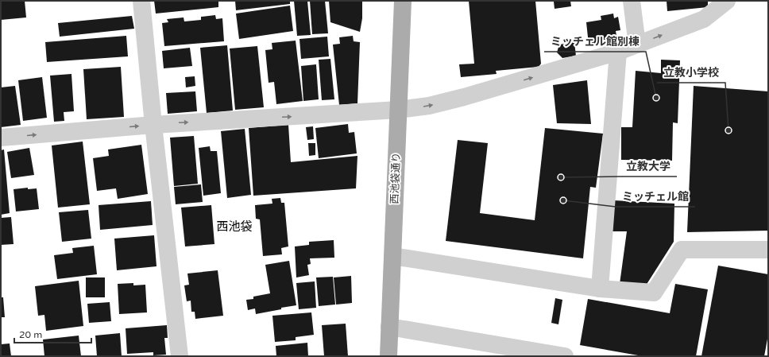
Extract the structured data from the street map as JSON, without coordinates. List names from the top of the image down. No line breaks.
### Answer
{"streets":{"main road":["西池袋通り"]},"districts":["西池袋"],"places":["ミッチェル館別棟","立教小学校","立教大学","ミッチェル館"],"scale_bar":"20 m"}
